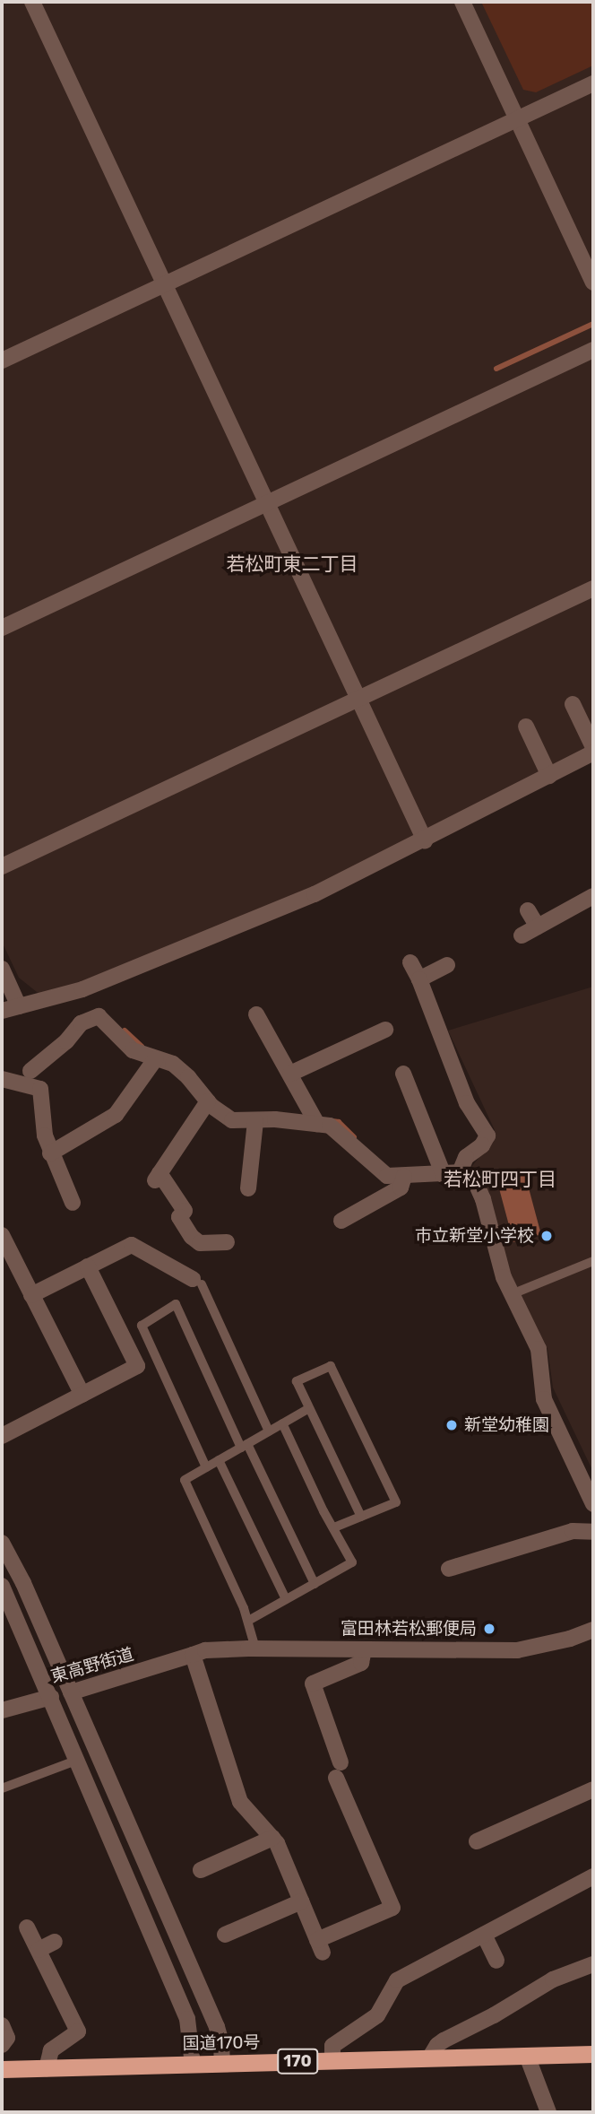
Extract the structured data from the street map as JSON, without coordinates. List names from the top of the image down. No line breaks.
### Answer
{"streets":{"highway":["国道170号","170"],"street":["東高野街道"]},"districts":["若松町東二丁目","若松町四丁目"],"places":["市立新堂小学校","新堂幼稚園","富田林若松郵便局"]}
